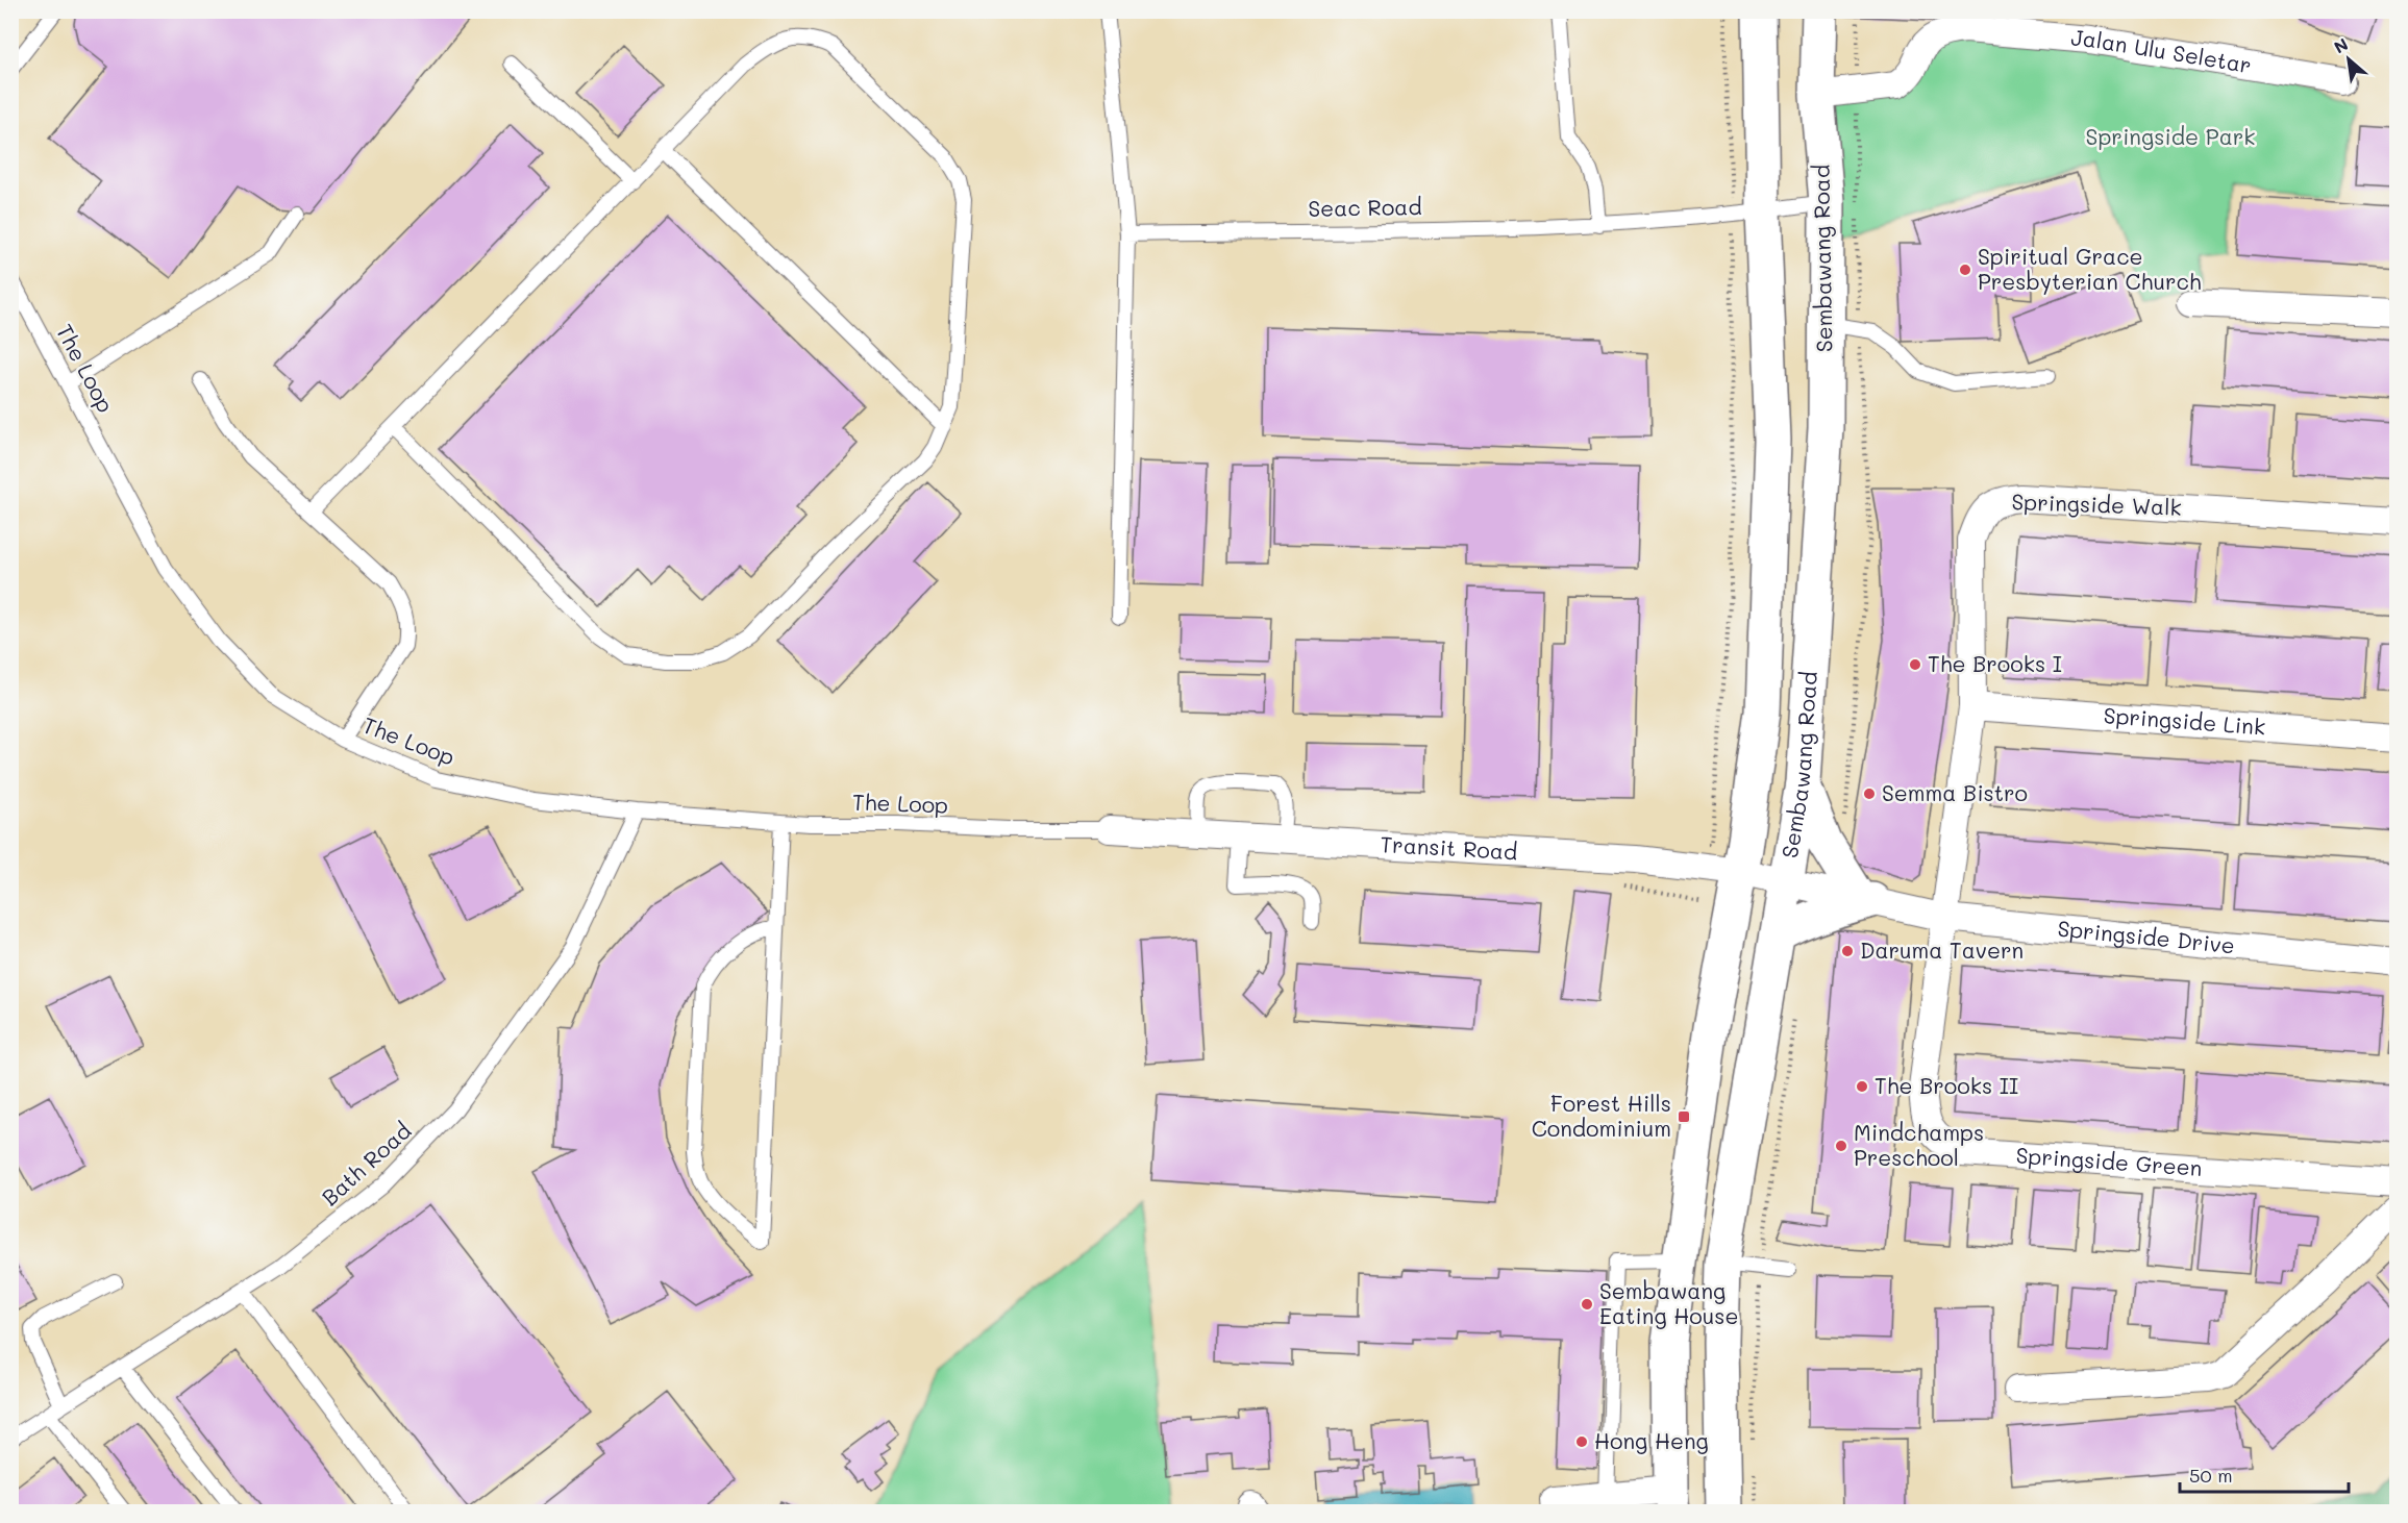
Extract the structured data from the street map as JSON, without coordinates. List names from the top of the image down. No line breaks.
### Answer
{"streets":{"main road":["Sembawang Road"],"street":["Jalan Ulu Seletar","Springside Walk","Springside Link","Transit Road","Springside Drive","Springside Green"],"lane":["Seac Road","The Loop","Bath Road"]},"crossings":[["Jalan Ulu Seletar","Sembawang Road"],["Seac Road","Sembawang Road"],["Sembawang Road","Transit Road"],["Sembawang Road","Springside Drive"],["The Loop","Transit Road"],["The Loop","Bath Road"],["Springside Walk","Springside Link"],["Springside Walk","Springside Drive"],["Springside Walk","Springside Green"],["Transit Road","Springside Drive"],["Springside Drive","Springside Green"]],"parks":["Springside Park"],"places":{"other":["Spiritual Grace Presbyterian Church","The Brooks I","Semma Bistro","Daruma Tavern","The Brooks II","Mindchamps Preschool","Sembawang Eating House","Hong Heng"],"transit":["Forest Hills Condominium"]},"scale_bar":"50 m","north":"top left"}
